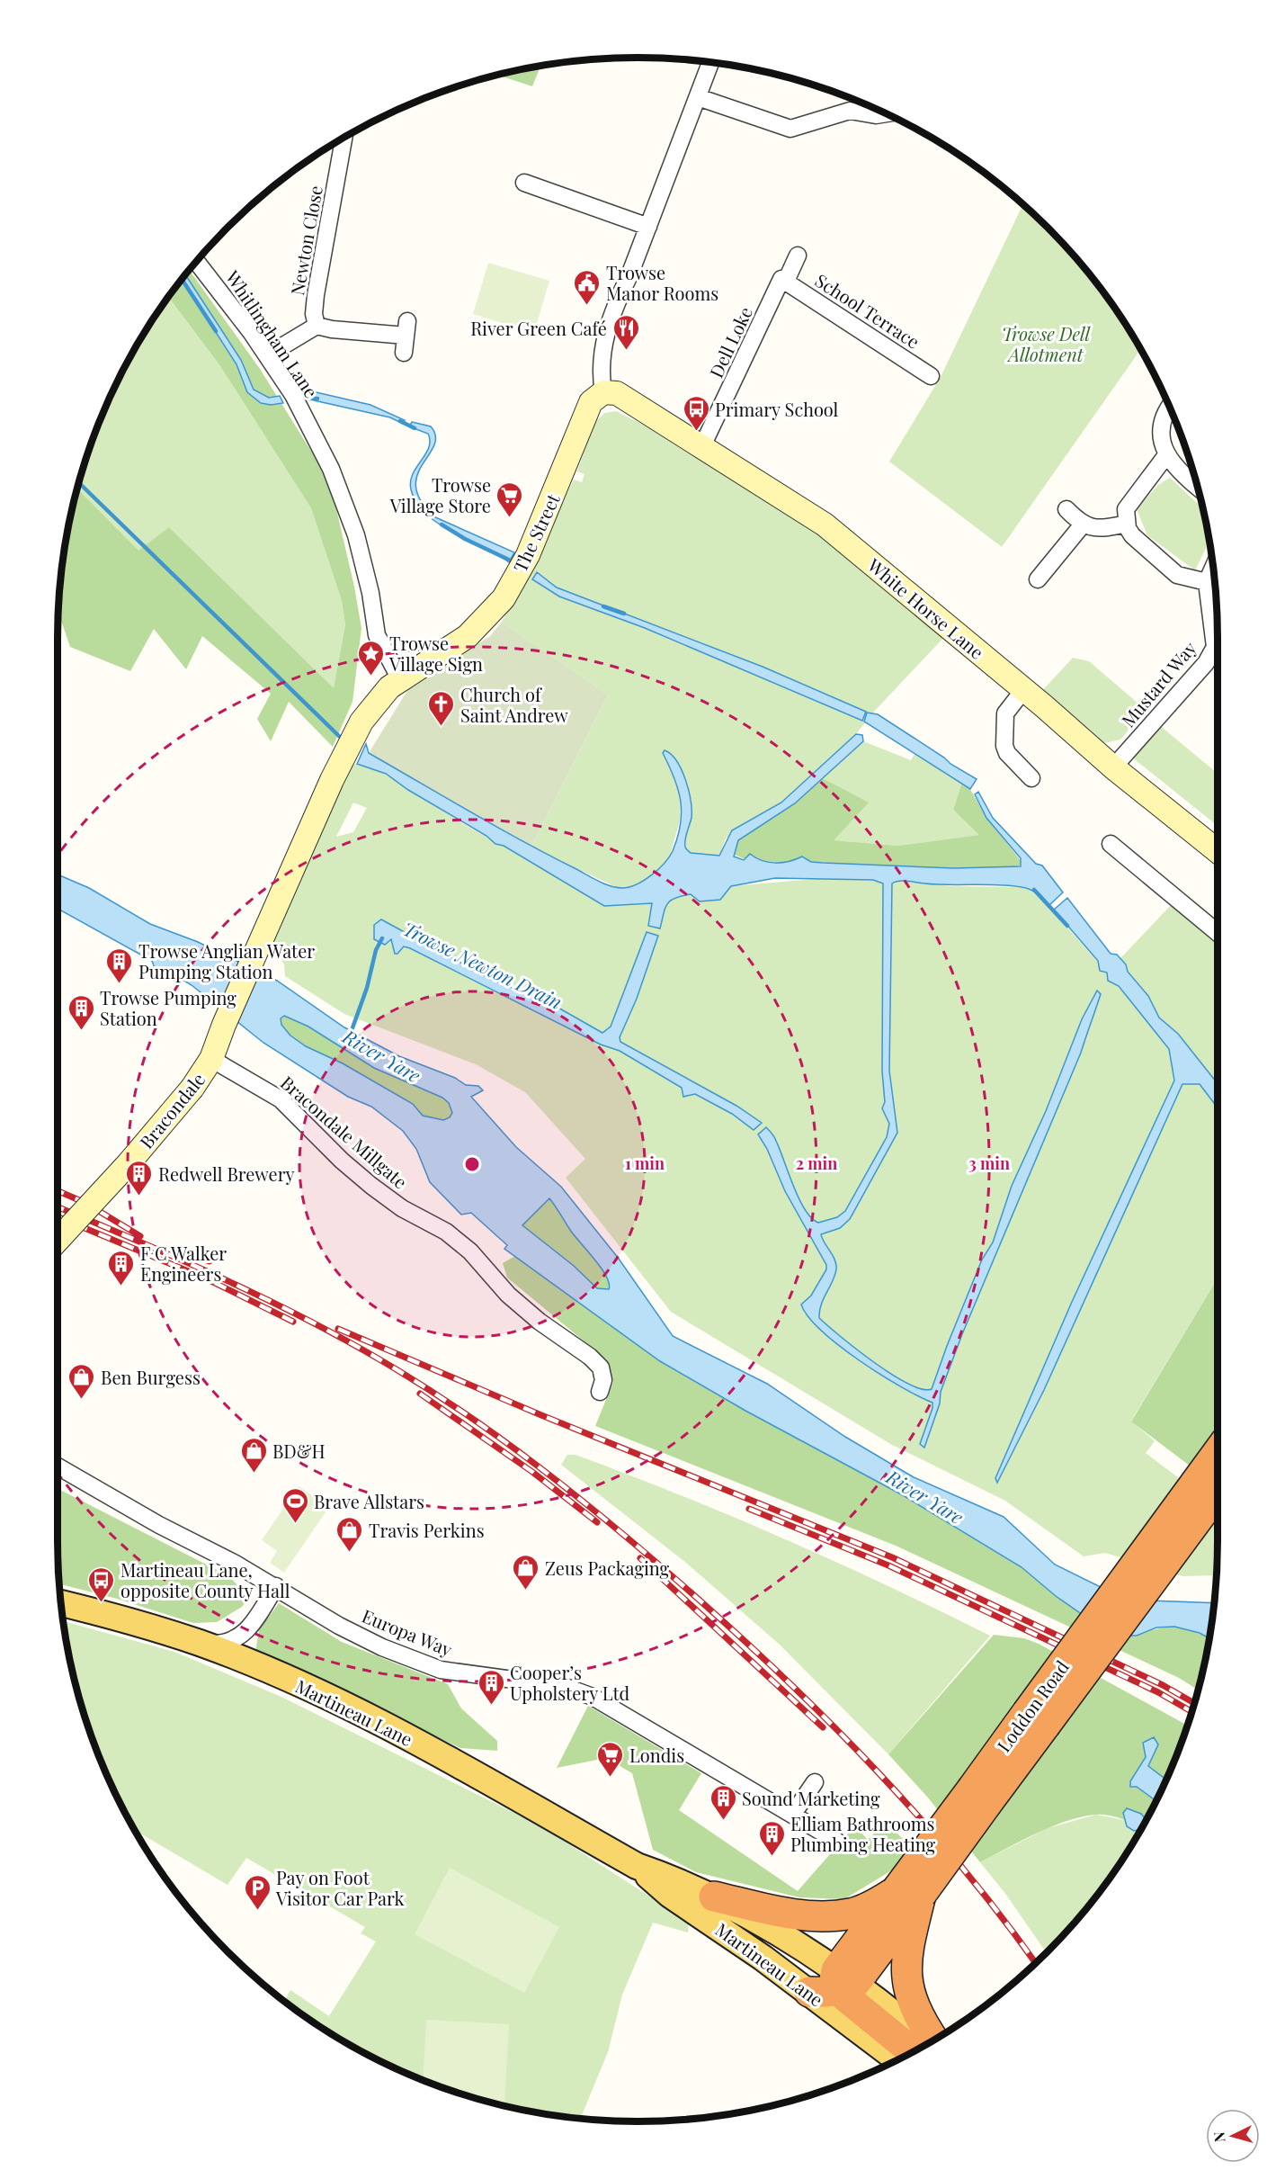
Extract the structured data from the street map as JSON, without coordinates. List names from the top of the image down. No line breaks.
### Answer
{"streets":{"highway":["Loddon Road","Martineau Lane"],"street":["Newton Close","School Terrace","Whitlingham Lane","Dell Loke","The Street","White Horse Lane","Mustard Way","Bracondale","Bracondale Millgate","Europa Way"]},"crossings":[["School Terrace","Dell Loke"],["Whitlingham Lane","The Street"],["Dell Loke","White Horse Lane"],["The Street","White Horse Lane"],["The Street","Bracondale"],["White Horse Lane","Mustard Way"],["Bracondale","Bracondale Millgate"],["Loddon Road","Martineau Lane"]],"water":["Trowse Newton Drain","River Yare"],"parks":["Trowse Dell Allotment"],"places":{"public building":["Trowse Manor Rooms"],"restaurant":["River Green Café"],"bus stop":["Primary School","Martineau Lane, opposite County Hall"],"supermarket":["Trowse Village Store","Londis"],"place":["Trowse Village Sign"],"church":["Church of Saint Andrew"],"building":["Trowse Anglian Water Pumping Station","Trowse Pumping Station","Redwell Brewery","F C Walker Engineers","Cooper’s Upholstery Ltd","Sound Marketing","Elliam Bathrooms Plumbing Heating"],"shop":["Ben Burgess","BD&H","Travis Perkins","Zeus Packaging"],"sports":["Brave Allstars"],"parking":["Pay on Foot Visitor Car Park"]},"north":"left","rings":["1 min","2 min","3 min"]}
